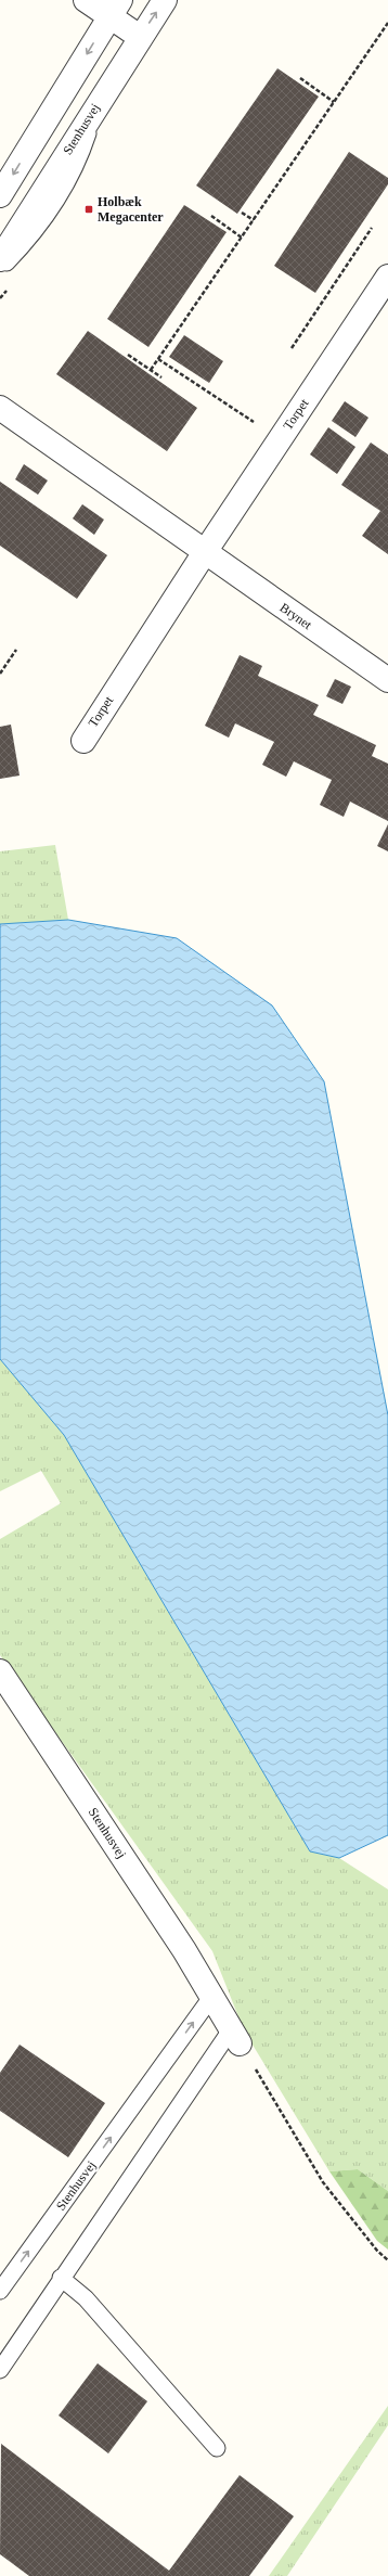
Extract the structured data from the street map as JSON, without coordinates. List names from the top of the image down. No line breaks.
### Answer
{"streets":{"street":["Stenhusvej","Torpet","Brynet"]},"crossings":[["Torpet","Brynet"]],"one_way":["Stenhusvej"],"places":{"transit":["Holbæk Megacenter"]}}
